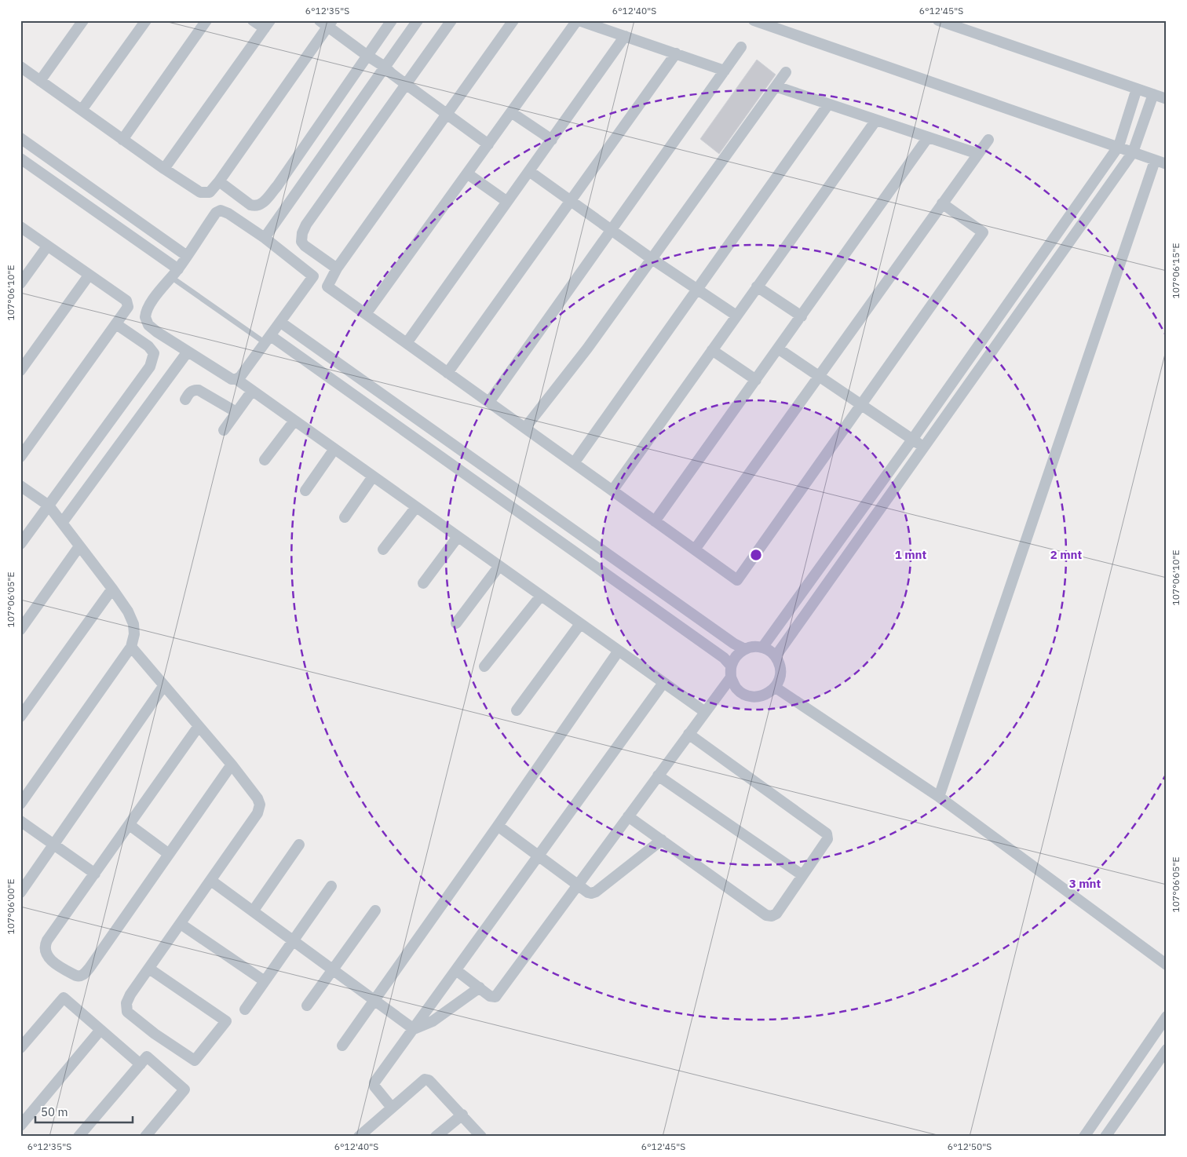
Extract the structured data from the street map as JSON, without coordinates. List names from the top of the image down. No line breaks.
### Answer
{"scale_bar":"50 m","coordinates":["6°12'35\"S","6°12'40\"S","6°12'45\"S","107°06'15\"E","107°06'10\"E","107°06'05\"E","107°06'00\"E","6°12'50\"S"],"rings":["1 mnt","2 mnt","3 mnt"]}
